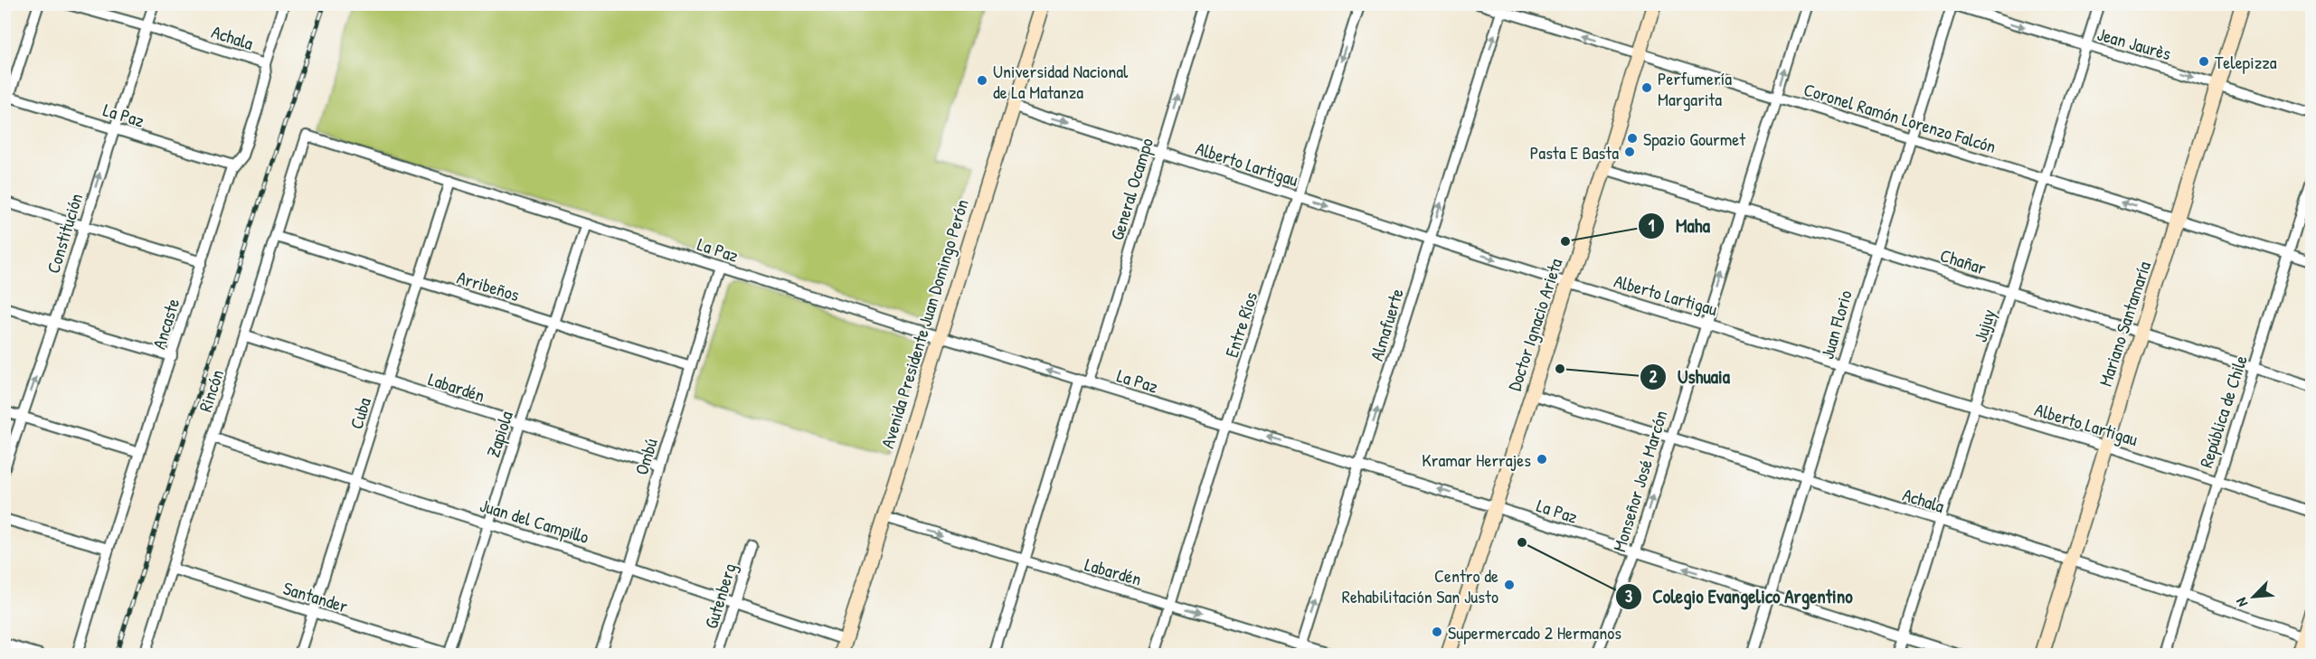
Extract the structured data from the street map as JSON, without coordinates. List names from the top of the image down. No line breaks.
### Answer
{"streets":{"street":["Achala","Jean Jaurès","La Paz","Coronel Ramón Lorenzo Falcón","Alberto Lartigau","General Ocampo","Constitución","Chañar","Arribeños","Ancaste","Avenida Presidente Juan Domingo Perón","Mariano Santamaría","Entre Ríos","Almafuerte","Doctor Ignacio Arieta","Juan Florio","Jujuy","Labardén","Rincón","República de Chile","Cuba","Zapiola","Ombú","Monseñor José Marcón","Juan del Campillo","Gutenberg","Santander"]},"crossings":[["Achala","Constitución"],["Achala","Ancaste"],["Achala","Mariano Santamaría"],["Achala","Doctor Ignacio Arieta"],["Achala","Juan Florio"],["Achala","Jujuy"],["Achala","República de Chile"],["Achala","Monseñor José Marcón"],["Jean Jaurès","Mariano Santamaría"],["Jean Jaurès","Juan Florio"],["Jean Jaurès","Jujuy"],["La Paz","General Ocampo"],["La Paz","Constitución"],["La Paz","Ancaste"],["La Paz","Avenida Presidente Juan Domingo Perón"],["La Paz","Entre Ríos"],["La Paz","Almafuerte"],["La Paz","Doctor Ignacio Arieta"],["La Paz","Juan Florio"],["La Paz","Jujuy"],["La Paz","Rincón"],["La Paz","Cuba"],["La Paz","Zapiola"],["La Paz","Ombú"],["La Paz","Monseñor José Marcón"],["Coronel Ramón Lorenzo Falcón","Mariano Santamaría"],["Coronel Ramón Lorenzo Falcón","Almafuerte"],["Coronel Ramón Lorenzo Falcón","Doctor Ignacio Arieta"],["Coronel Ramón Lorenzo Falcón","Juan Florio"],["Coronel Ramón Lorenzo Falcón","Jujuy"],["Coronel Ramón Lorenzo Falcón","República de Chile"],["Coronel Ramón Lorenzo Falcón","Monseñor José Marcón"],["Alberto Lartigau","General Ocampo"],["Alberto Lartigau","Avenida Presidente Juan Domingo Perón"],["Alberto Lartigau","Mariano Santamaría"],["Alberto Lartigau","Entre Ríos"],["Alberto Lartigau","Almafuerte"],["Alberto Lartigau","Doctor Ignacio Arieta"],["Alberto Lartigau","Juan Florio"],["Alberto Lartigau","Jujuy"],["Alberto Lartigau","República de Chile"],["Alberto Lartigau","Monseñor José Marcón"],["Chañar","Mariano Santamaría"],["Chañar","Doctor Ignacio Arieta"],["Chañar","Juan Florio"],["Chañar","Jujuy"],["Chañar","República de Chile"],["Chañar","Monseñor José Marcón"],["Arribeños","Rincón"],["Arribeños","Cuba"],["Arribeños","Zapiola"],["Arribeños","Ombú"],["Avenida Presidente Juan Domingo Perón","Labardén"],["Avenida Presidente Juan Domingo Perón","Juan del Campillo"],["Entre Ríos","Labardén"],["Almafuerte","Labardén"],["Labardén","Rincón"],["Labardén","Cuba"],["Labardén","Zapiola"],["Labardén","Ombú"],["Rincón","Juan del Campillo"],["Rincón","Santander"],["Cuba","Juan del Campillo"],["Cuba","Santander"],["Zapiola","Juan del Campillo"],["Zapiola","Santander"],["Ombú","Juan del Campillo"],["Juan del Campillo","Gutenberg"]],"one_way":["Jean Jaurès","General Ocampo","Constitución","Almafuerte","Monseñor José Marcón"],"places":["Telepizza","Universidad Nacional de La Matanza","Perfumería Margarita","Spazio Gourmet","Pasta E Basta","Maha","Ushuaia","Kramar Herrajes","Colegio Evangelico Argentino","Centro de Rehabilitación San Justo","Supermercado 2 Hermanos"],"north":"bottom left"}
